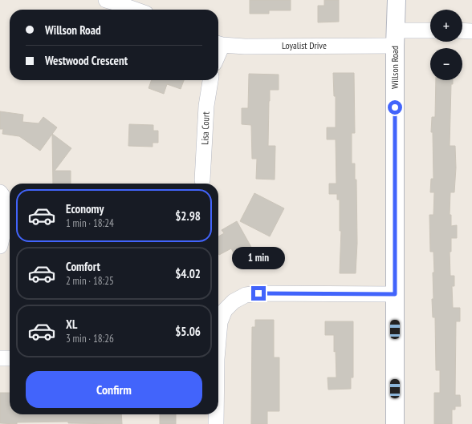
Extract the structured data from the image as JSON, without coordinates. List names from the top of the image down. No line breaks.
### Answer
{"streets":{"street":["Loyalist Drive","Willson Road","Lisa Court"]},"crossings":[["Loyalist Drive","Willson Road"]],"page":{"map_buttons":["+","−"],"banner":["Willson Road","Westwood Crescent"],"list":[{"name":"Economy","note":"1 min · 18:24","value":"$2.98"},{"name":"Comfort","note":"2 min · 18:25","value":"$4.02"},{"name":"XL","note":"3 min · 18:26","value":"$5.06"}],"bubble":"1 min","buttons":"Confirm"}}
